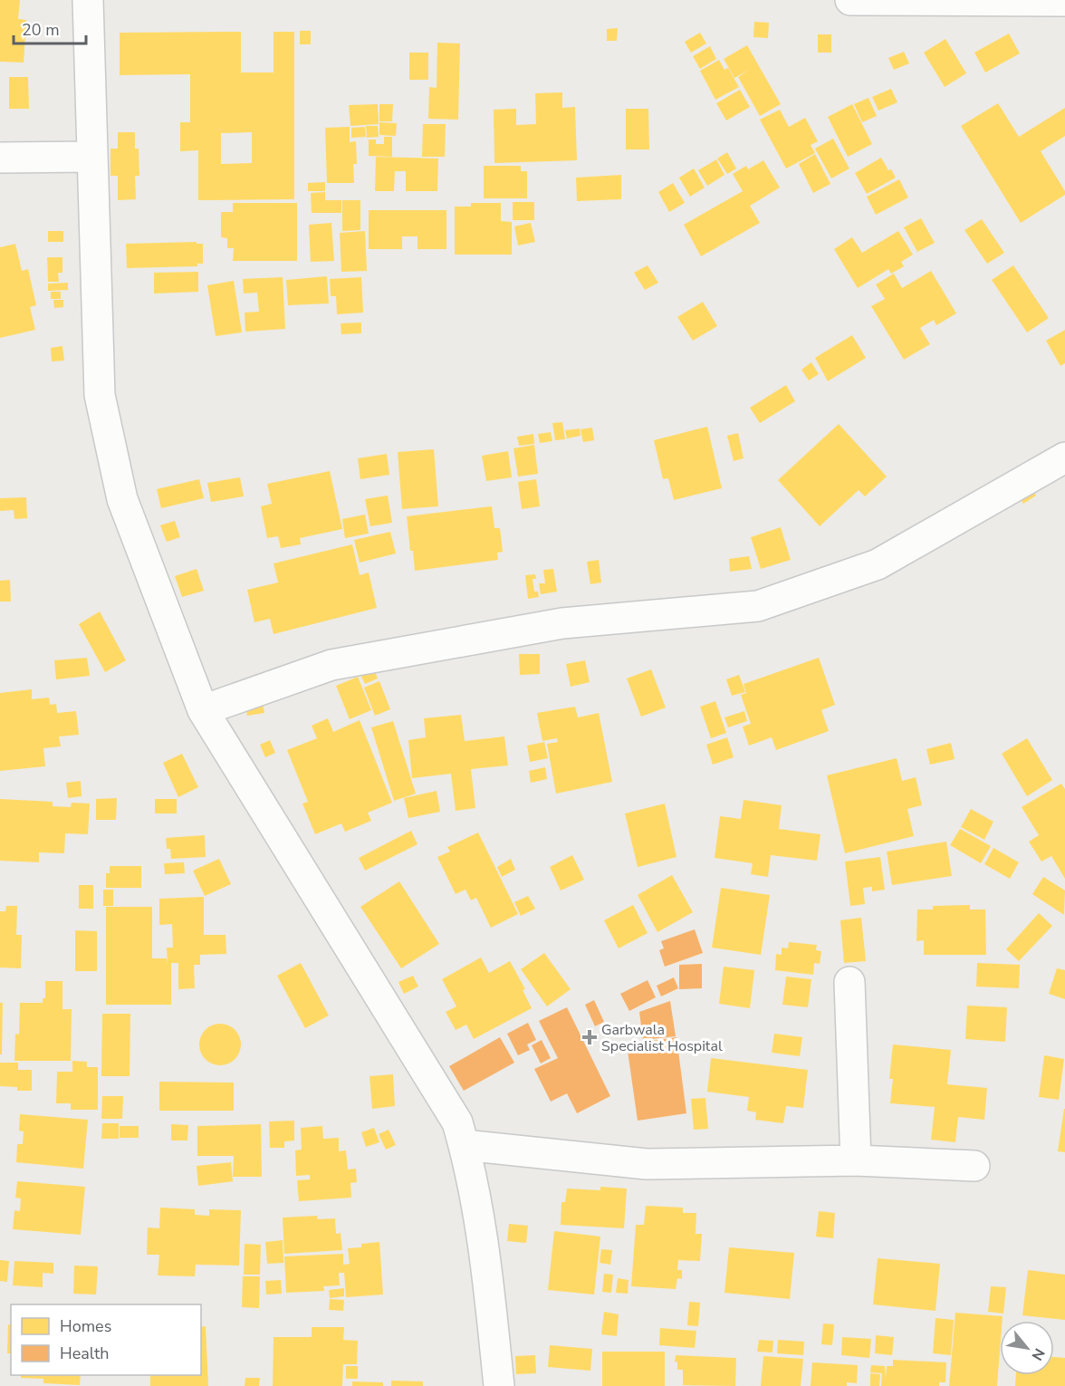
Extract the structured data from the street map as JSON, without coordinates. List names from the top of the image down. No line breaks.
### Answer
{"places":{"health":["Garbwala Specialist Hospital"]},"legend":["Homes","Health"],"scale_bar":"20 m","north":"bottom right"}
